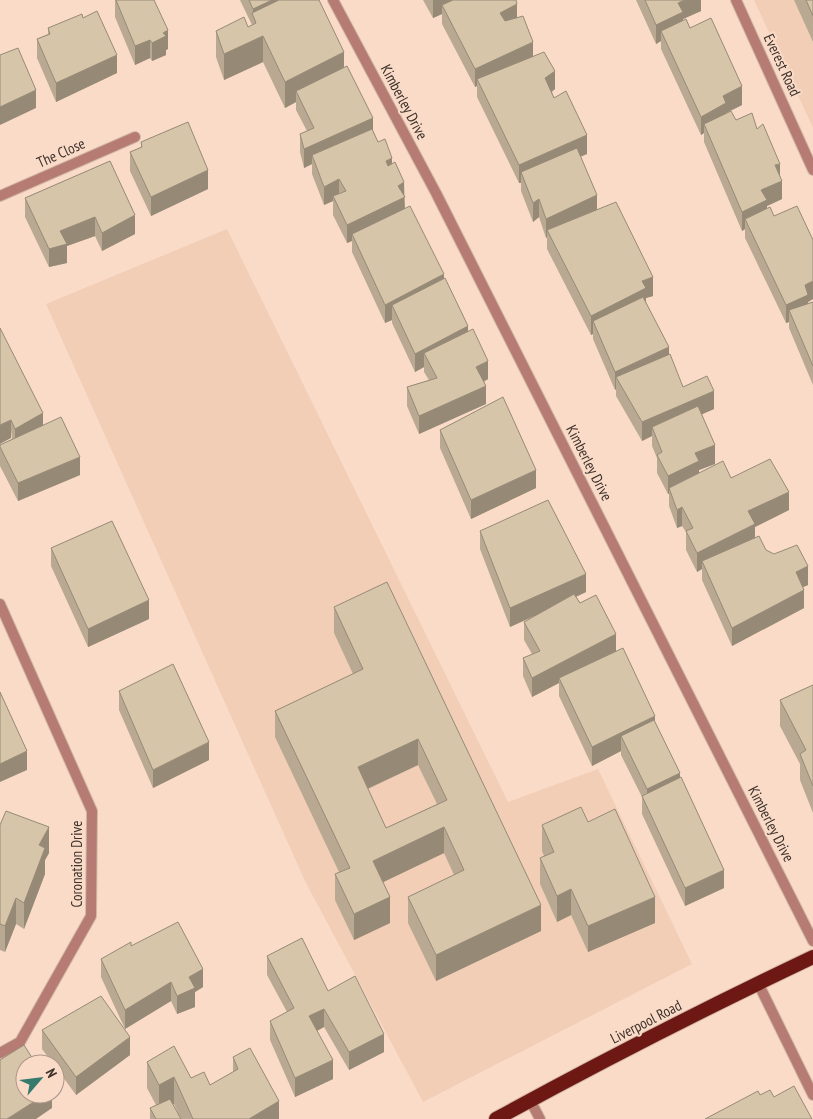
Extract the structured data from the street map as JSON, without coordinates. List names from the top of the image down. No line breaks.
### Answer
{"streets":{"highway":["Liverpool Road"],"street":["Everest Road","Kimberley Drive","The Close","Coronation Drive"]},"north":"top right"}
